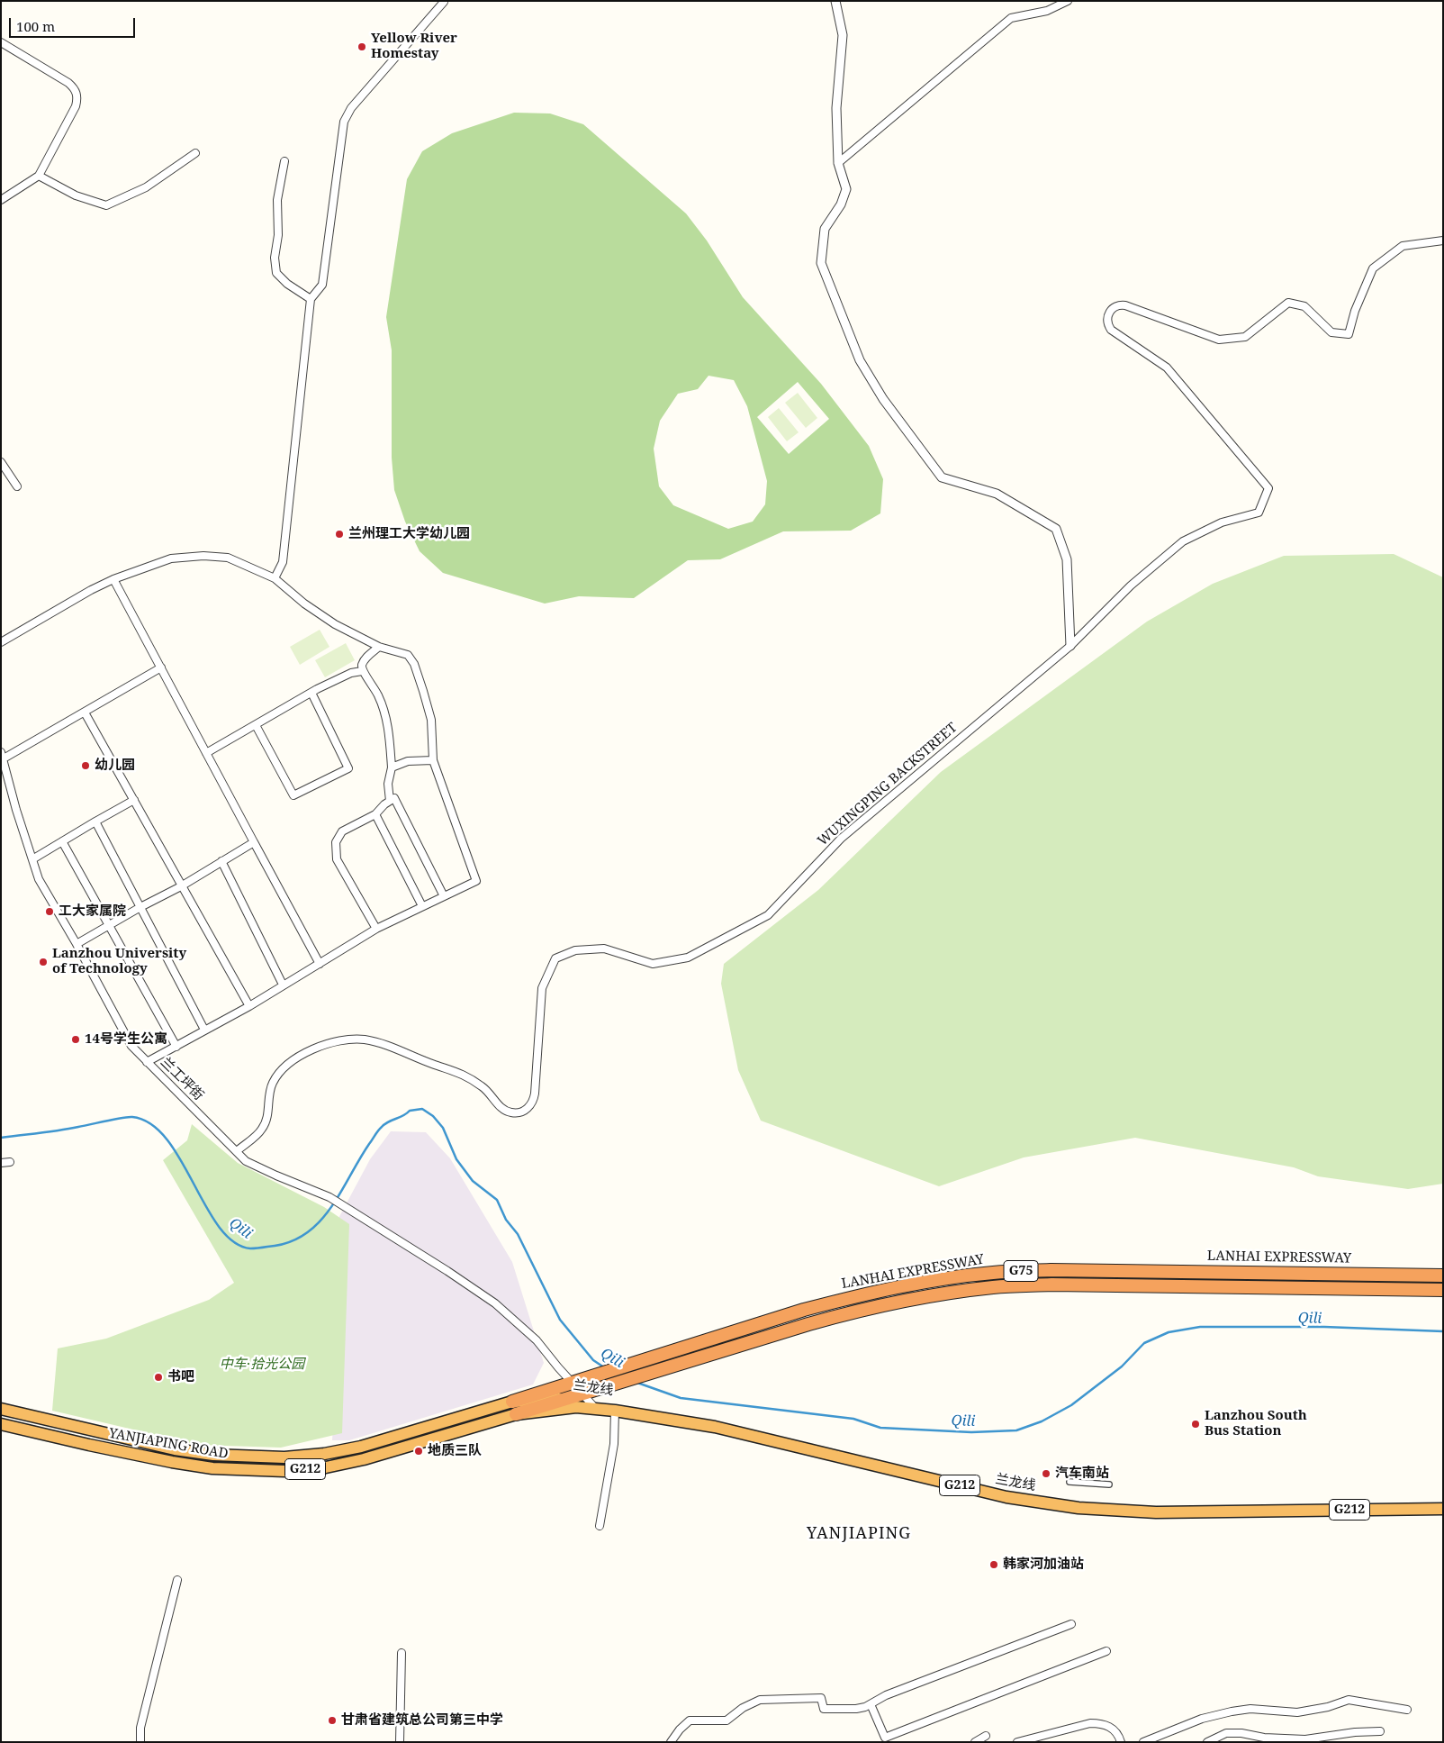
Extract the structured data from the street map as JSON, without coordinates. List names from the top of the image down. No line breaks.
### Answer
{"streets":{"highway":["LANHAI EXPRESSWAY","G75","兰龙线","YANJIAPING ROAD","G212"],"street":["WUXINGPING BACKSTREET","兰工坪街"]},"crossings":[["WUXINGPING BACKSTREET","兰工坪街"],["兰工坪街","LANHAI EXPRESSWAY"],["兰工坪街","兰龙线"],["LANHAI EXPRESSWAY","兰龙线"],["LANHAI EXPRESSWAY","YANJIAPING ROAD"],["兰龙线","YANJIAPING ROAD"]],"districts":["YANJIAPING"],"water":["Qili"],"parks":["中车·拾光公园"],"places":["Yellow River Homestay","兰州理工大学幼儿园","幼儿园","工大家属院","Lanzhou University of Technology","14号学生公寓","书吧","Lanzhou South Bus Station","地质三队","汽车南站","韩家河加油站","甘肃省建筑总公司第三中学"],"scale_bar":"100 m"}
